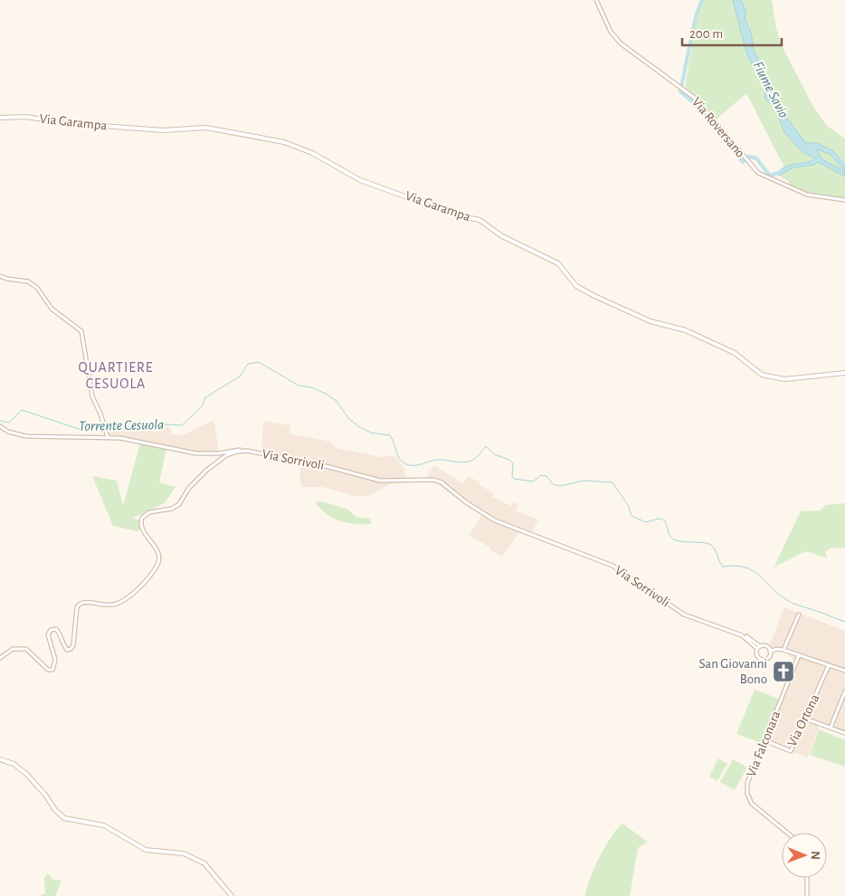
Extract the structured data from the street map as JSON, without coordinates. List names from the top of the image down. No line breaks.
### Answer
{"streets":{"street":["Via Garampa","Via Roversano","Via Sorrivoli","Via Ortona","Via Falconara"]},"crossings":[["Via Ortona","Via Falconara"]],"districts":["QUARTIERE CESUOLA"],"water":["Fiume Savio","Torrente Cesuola"],"places":{"church":["San Giovanni Bono"]},"scale_bar":"200 m","north":"right"}
